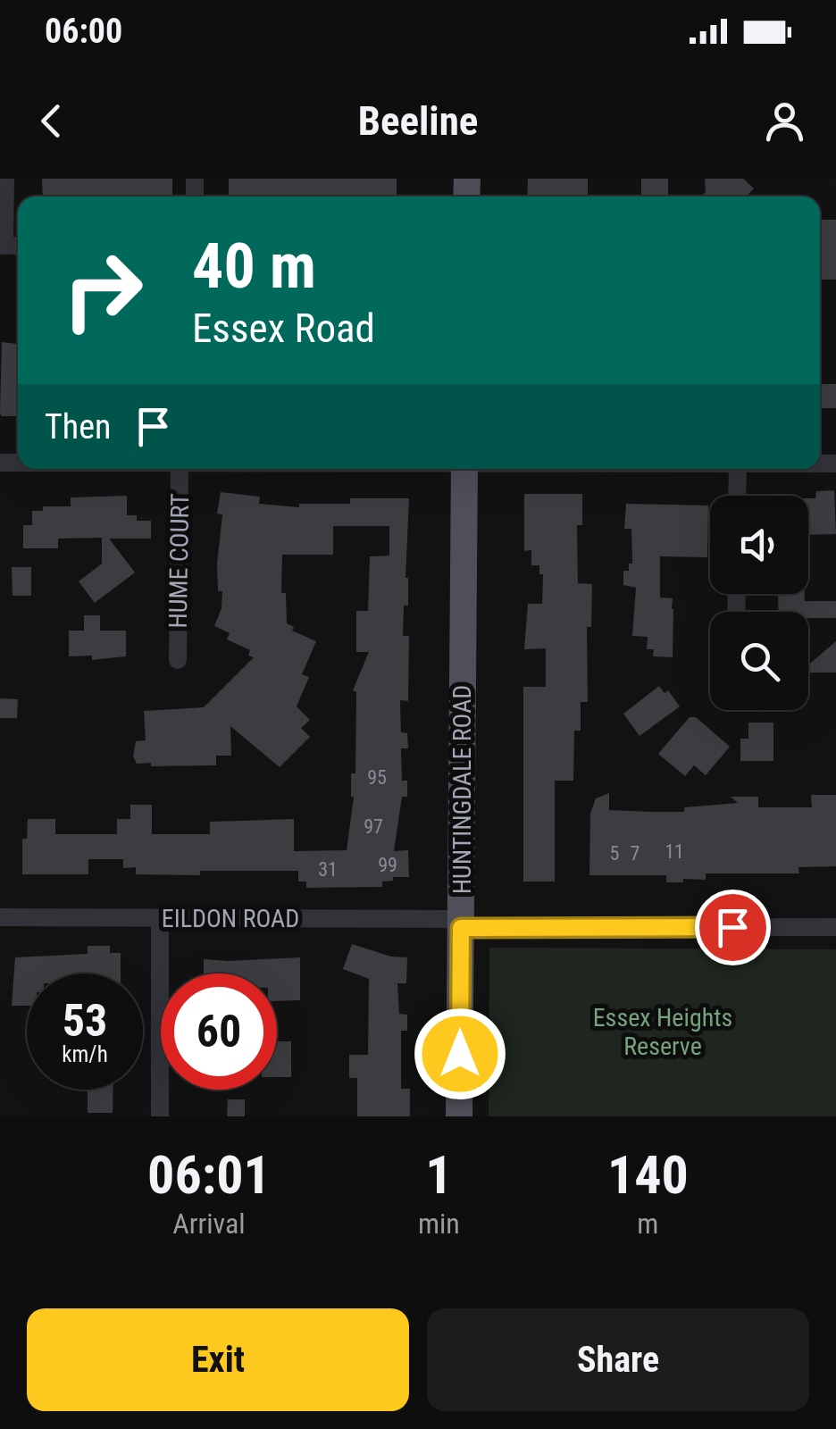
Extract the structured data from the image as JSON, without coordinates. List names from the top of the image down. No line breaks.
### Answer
{"streets":{"main road":["HUNTINGDALE ROAD"],"street":["HUME COURT","EILDON ROAD"]},"crossings":[["HUNTINGDALE ROAD","EILDON ROAD"]],"parks":["Essex Heights Reserve"],"house_numbers":["95","97","11","5","7","99","31"],"page":{"status":"06:00","header":"Beeline","turn":["40 m","Essex Road"],"then":"Then","speed":"53 km/h","limit":"60","eta":["06:01","Arrival","1","min","140","m"],"buttons":["Exit","Share"]}}
